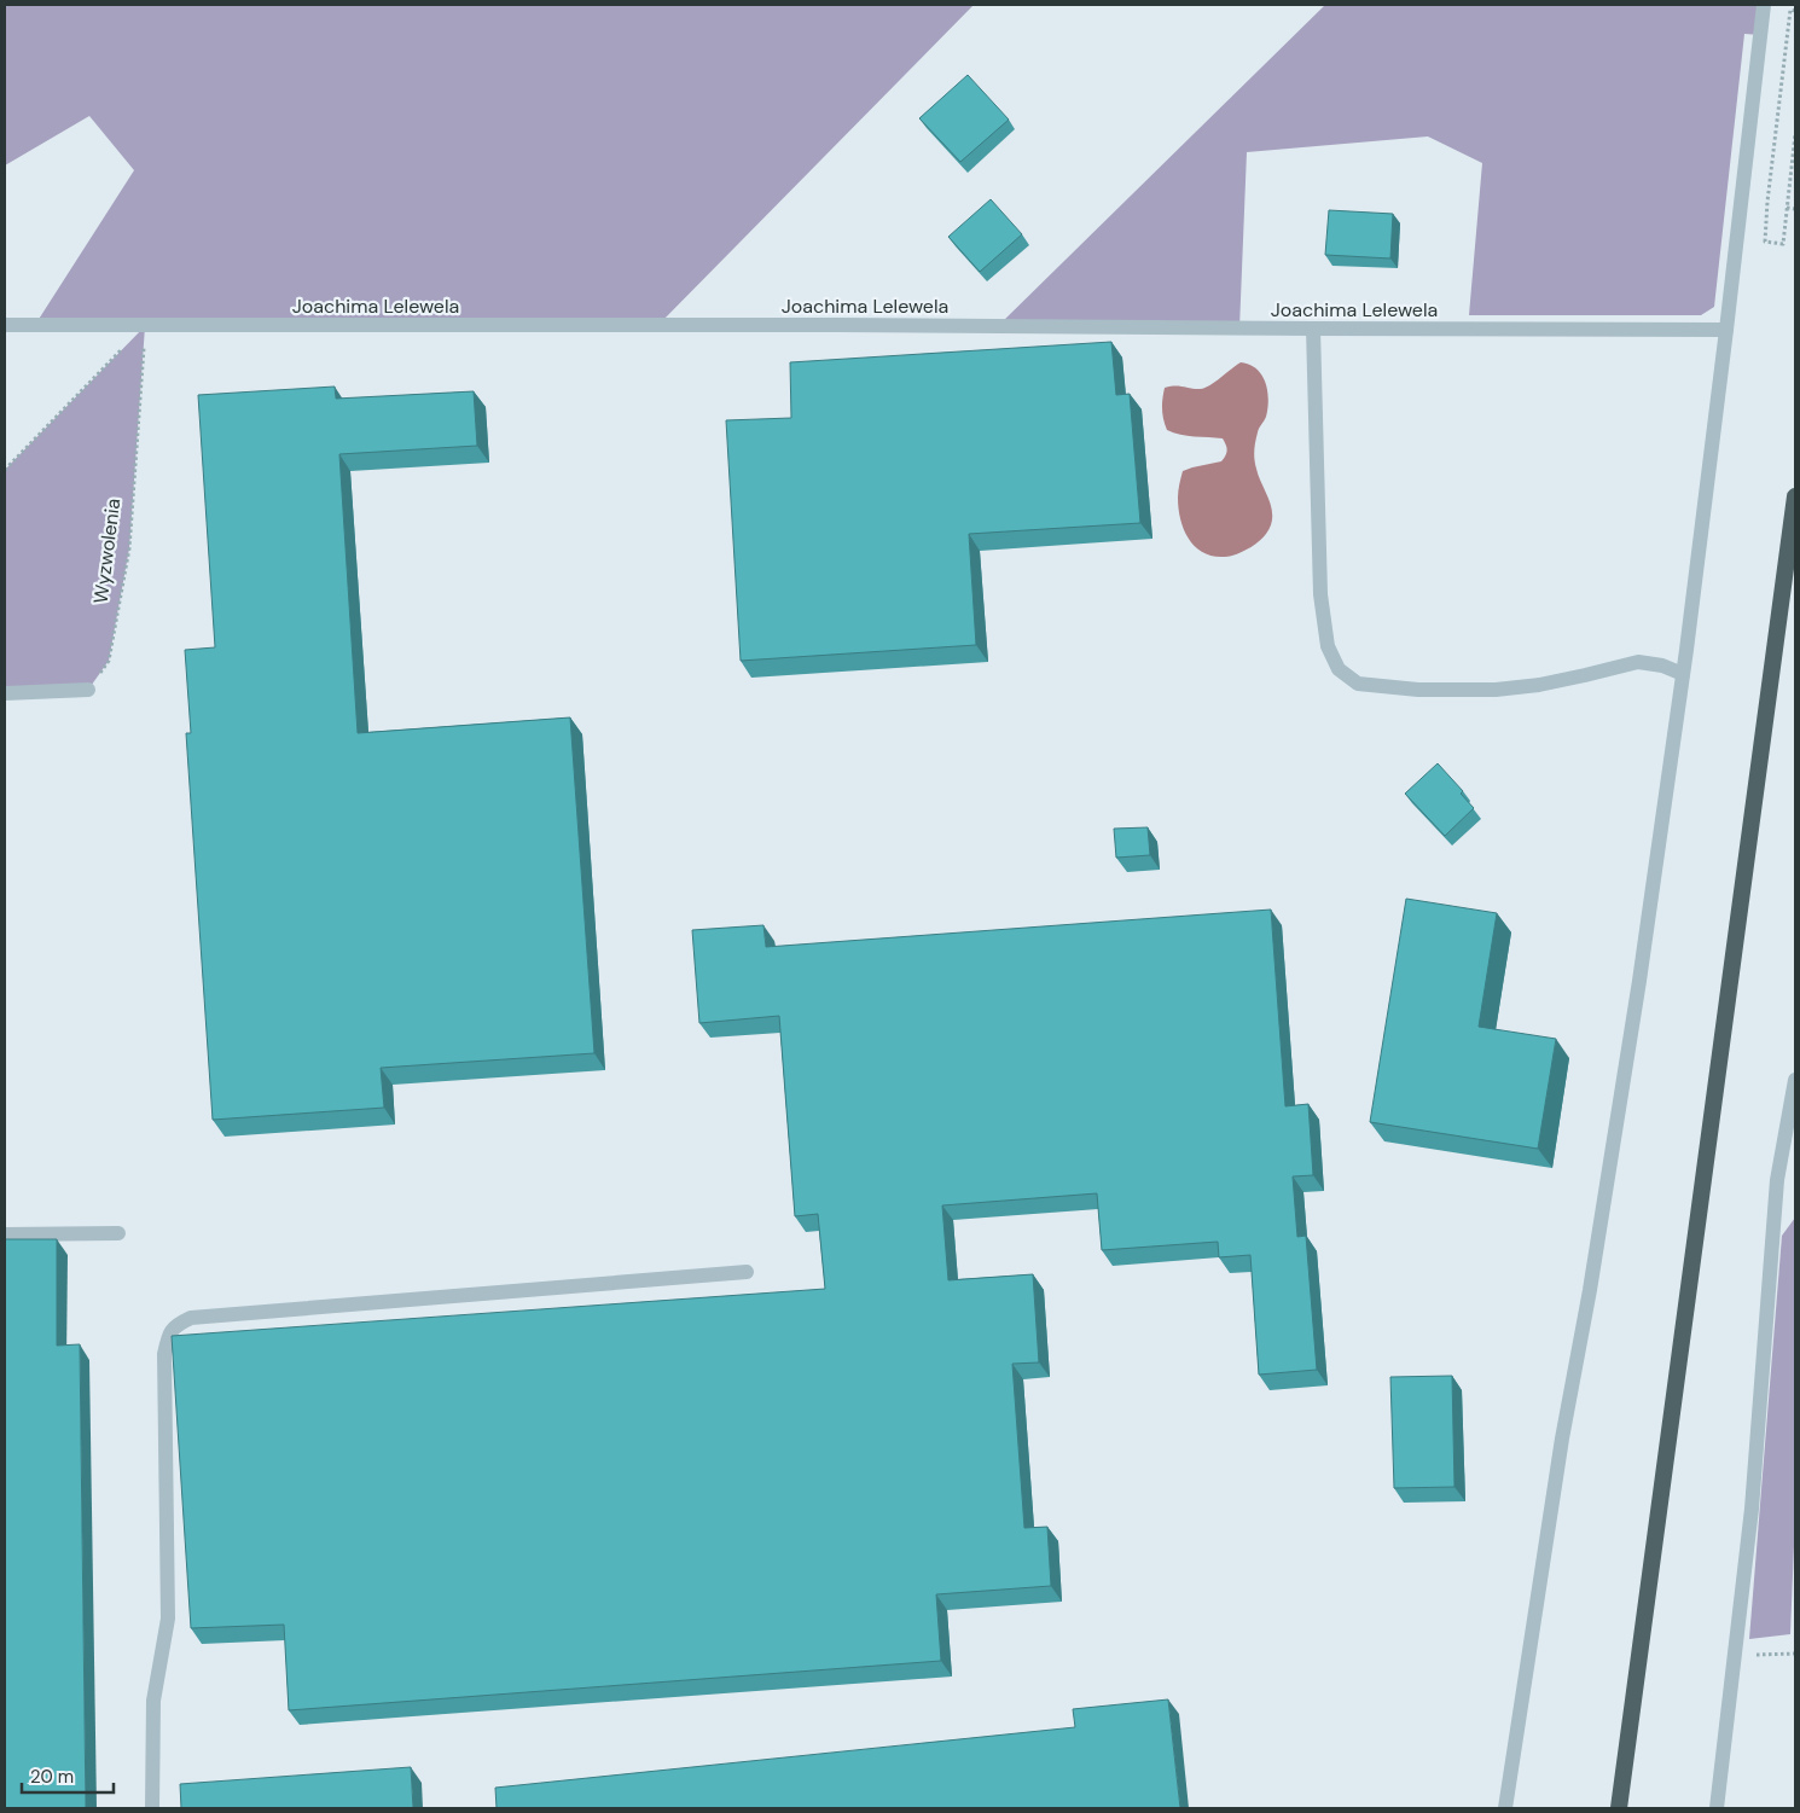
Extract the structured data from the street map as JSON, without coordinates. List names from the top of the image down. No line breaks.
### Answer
{"streets":{"street":["Joachima Lelewela"],"path":["Wyzwolenia"]},"crossings":[["Joachima Lelewela","Wyzwolenia"]],"scale_bar":"20 m"}
